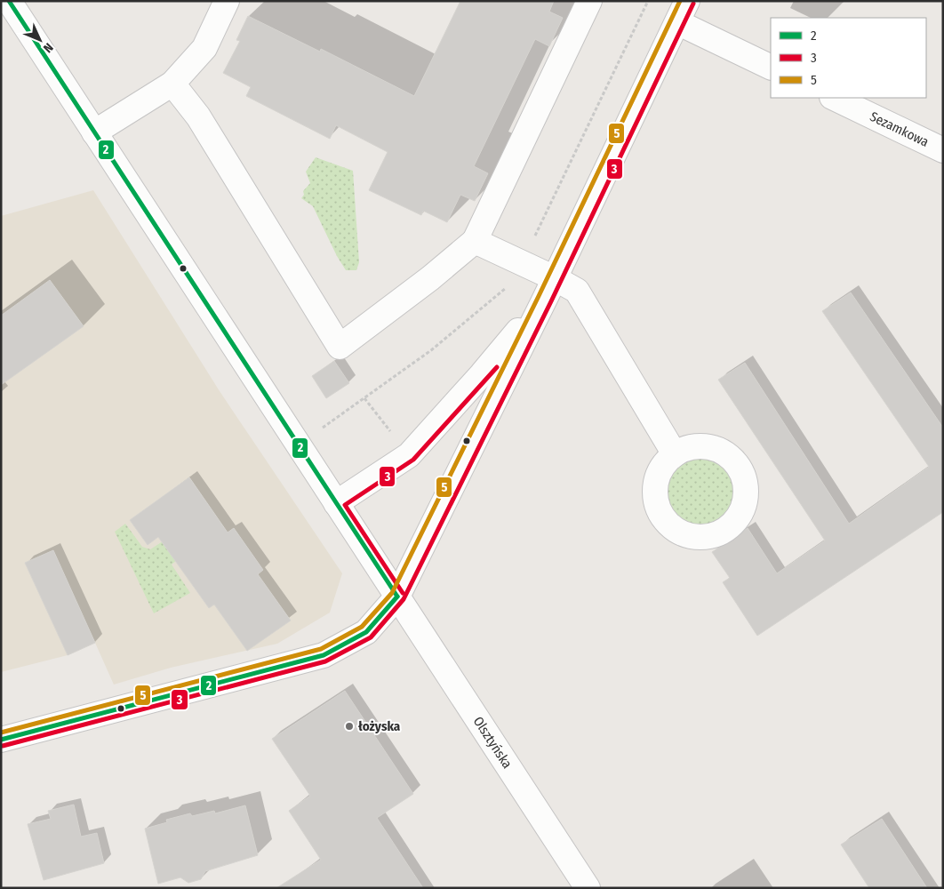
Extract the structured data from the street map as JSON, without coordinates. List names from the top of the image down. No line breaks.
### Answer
{"streets":{"street":["Sezamkowa","Olsztyńska"]},"places":["łożyska"],"lines":["transit line 2","transit line 5","transit line 3"],"legend":["2","3","5"],"north":"bottom right"}
